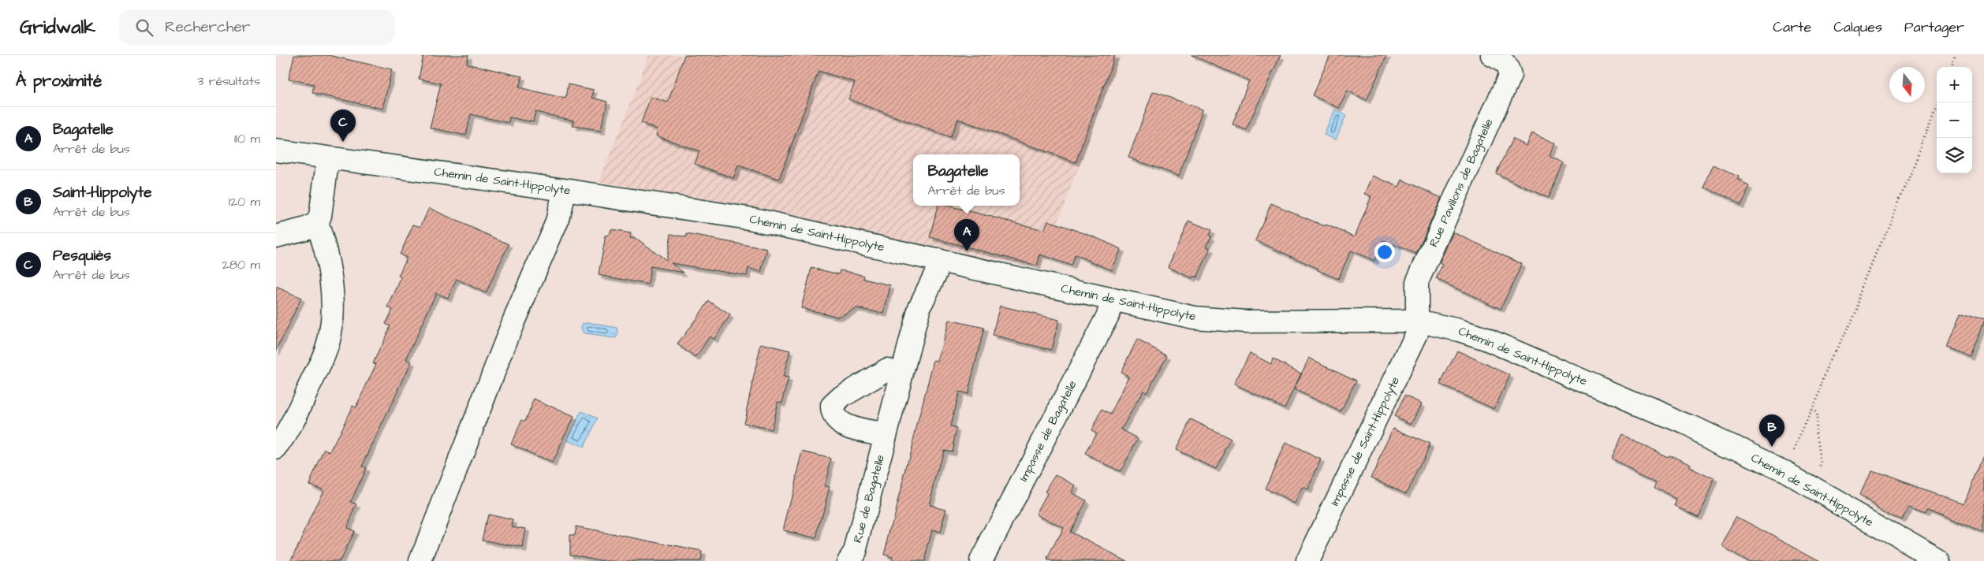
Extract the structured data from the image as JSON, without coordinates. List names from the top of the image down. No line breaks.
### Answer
{"streets":{"street":["Chemin de Saint-Hippolyte","Rue Pavillons de Bagatelle","Impasse de Bagatelle","Impasse de Saint-Hippolyte","Rue de Bagatelle"]},"crossings":[["Chemin de Saint-Hippolyte","Rue Pavillons de Bagatelle"],["Chemin de Saint-Hippolyte","Impasse de Bagatelle"],["Chemin de Saint-Hippolyte","Impasse de Saint-Hippolyte"],["Chemin de Saint-Hippolyte","Rue de Bagatelle"],["Rue Pavillons de Bagatelle","Impasse de Saint-Hippolyte"]],"north":"bottom","page":{"header":"Gridwalk","search":"Rechercher","nav":["Carte","Calques","Partager"],"heading":["À proximité","3 résultats"],"map_buttons":["+","−"],"list":[{"mark":"A","name":"Bagatelle","note":"Arrêt de bus","value":"110 m"},{"mark":"B","name":"Saint-Hippolyte","note":"Arrêt de bus","value":"120 m"},{"mark":"C","name":"Pesquiès","note":"Arrêt de bus","value":"280 m"}],"pins":["C","A","B"],"popup":["Bagatelle","Arrêt de bus"]}}
